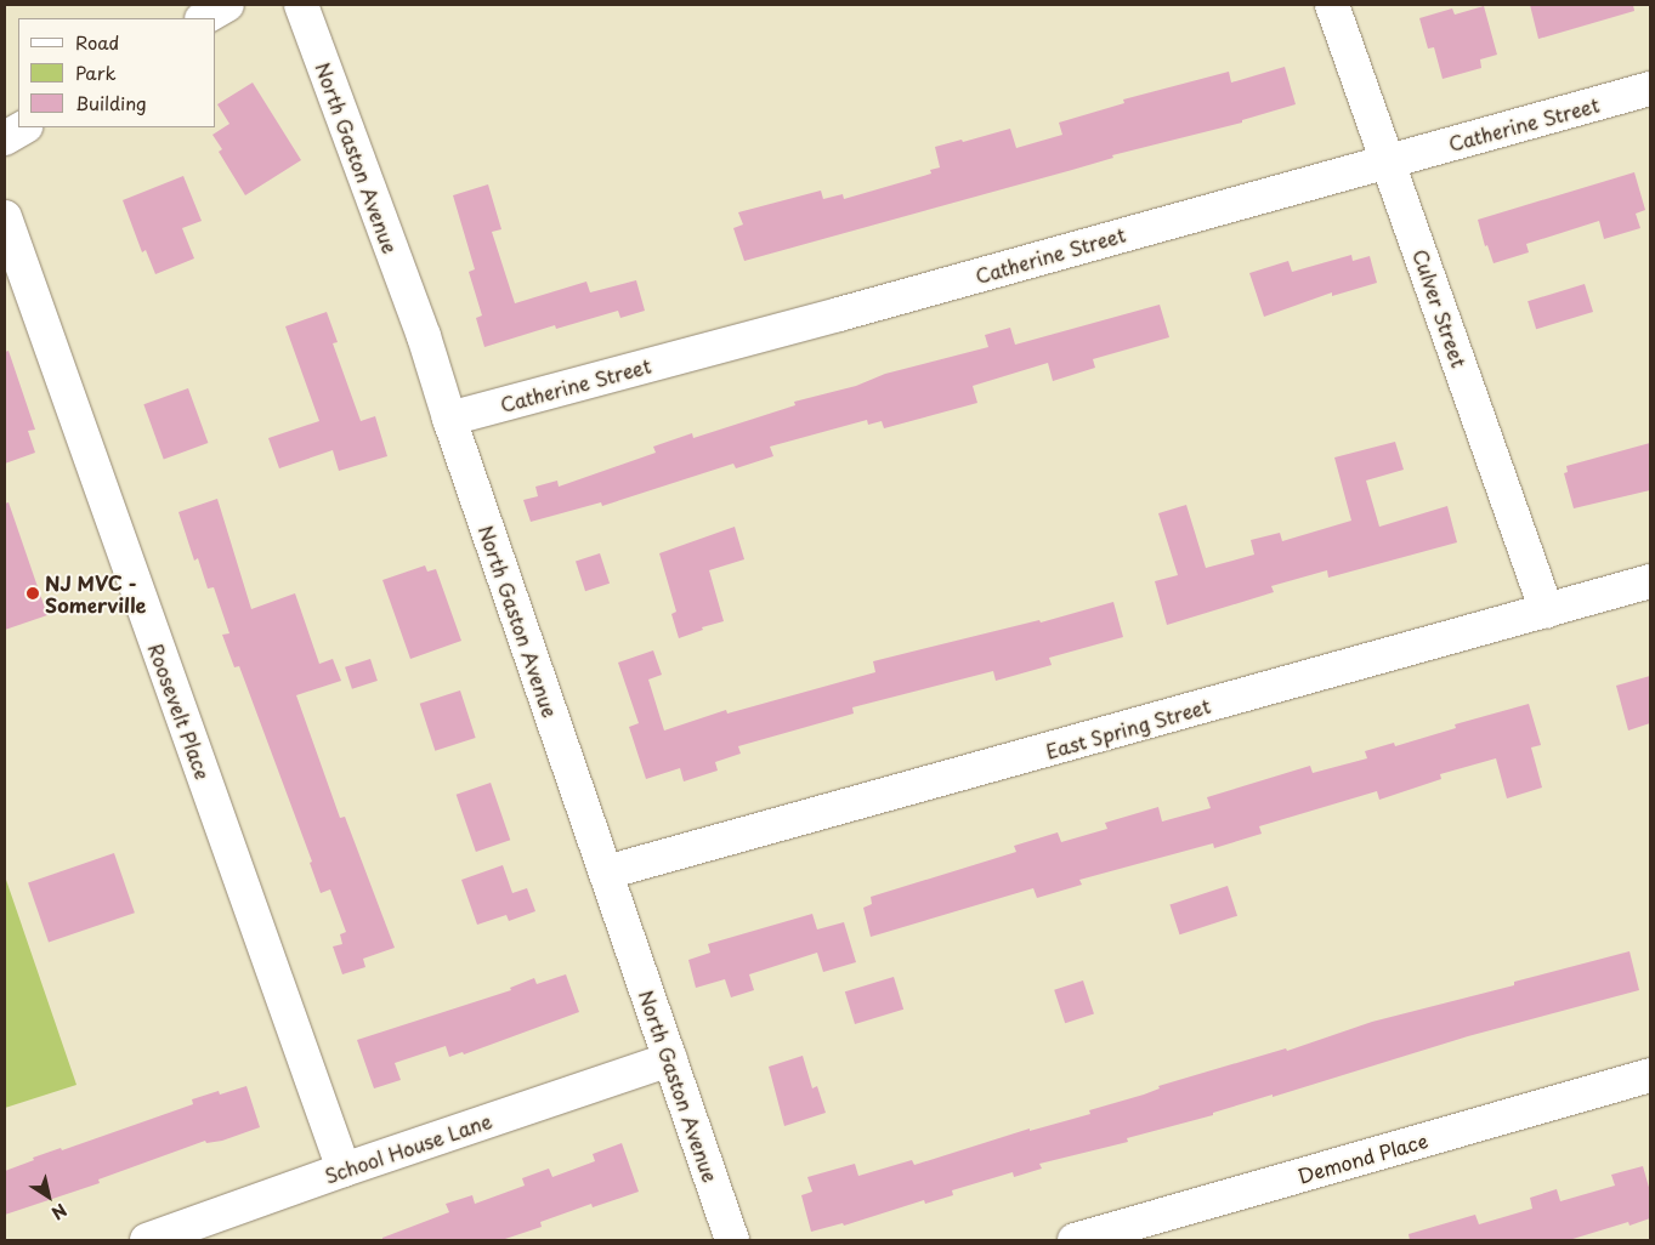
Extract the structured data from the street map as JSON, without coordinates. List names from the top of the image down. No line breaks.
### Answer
{"streets":{"street":["Catherine Street","North Gaston Avenue","Culver Street","Roosevelt Place","East Spring Street","School House Lane","Demond Place"]},"crossings":[["Catherine Street","North Gaston Avenue"],["Catherine Street","Culver Street"],["North Gaston Avenue","East Spring Street"],["North Gaston Avenue","School House Lane"],["Culver Street","East Spring Street"],["Roosevelt Place","School House Lane"]],"places":["NJ MVC - Somerville"],"legend":["Road","Park","Building"],"north":"bottom right"}
